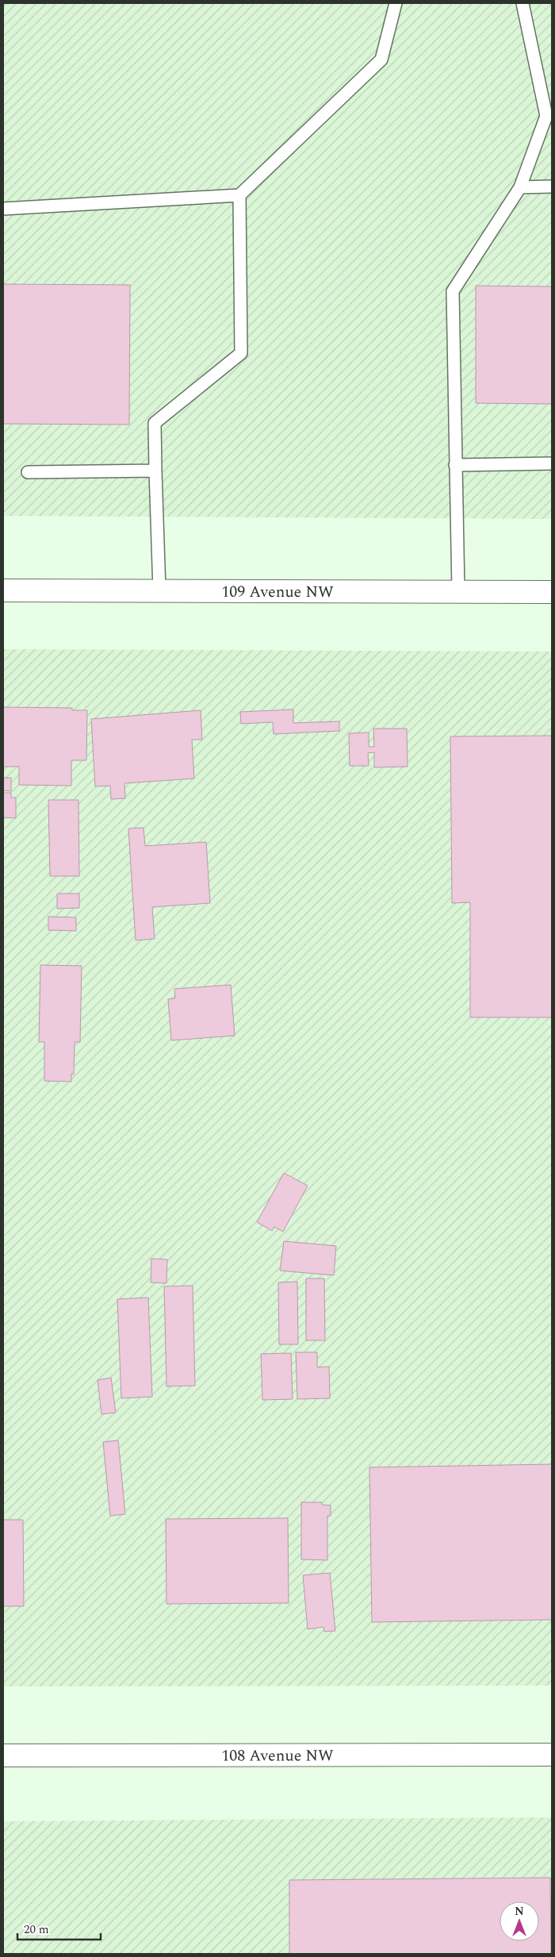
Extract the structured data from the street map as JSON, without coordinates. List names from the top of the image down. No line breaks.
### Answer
{"streets":{"street":["109 Avenue NW","108 Avenue NW"]},"scale_bar":"20 m","north":"top"}
